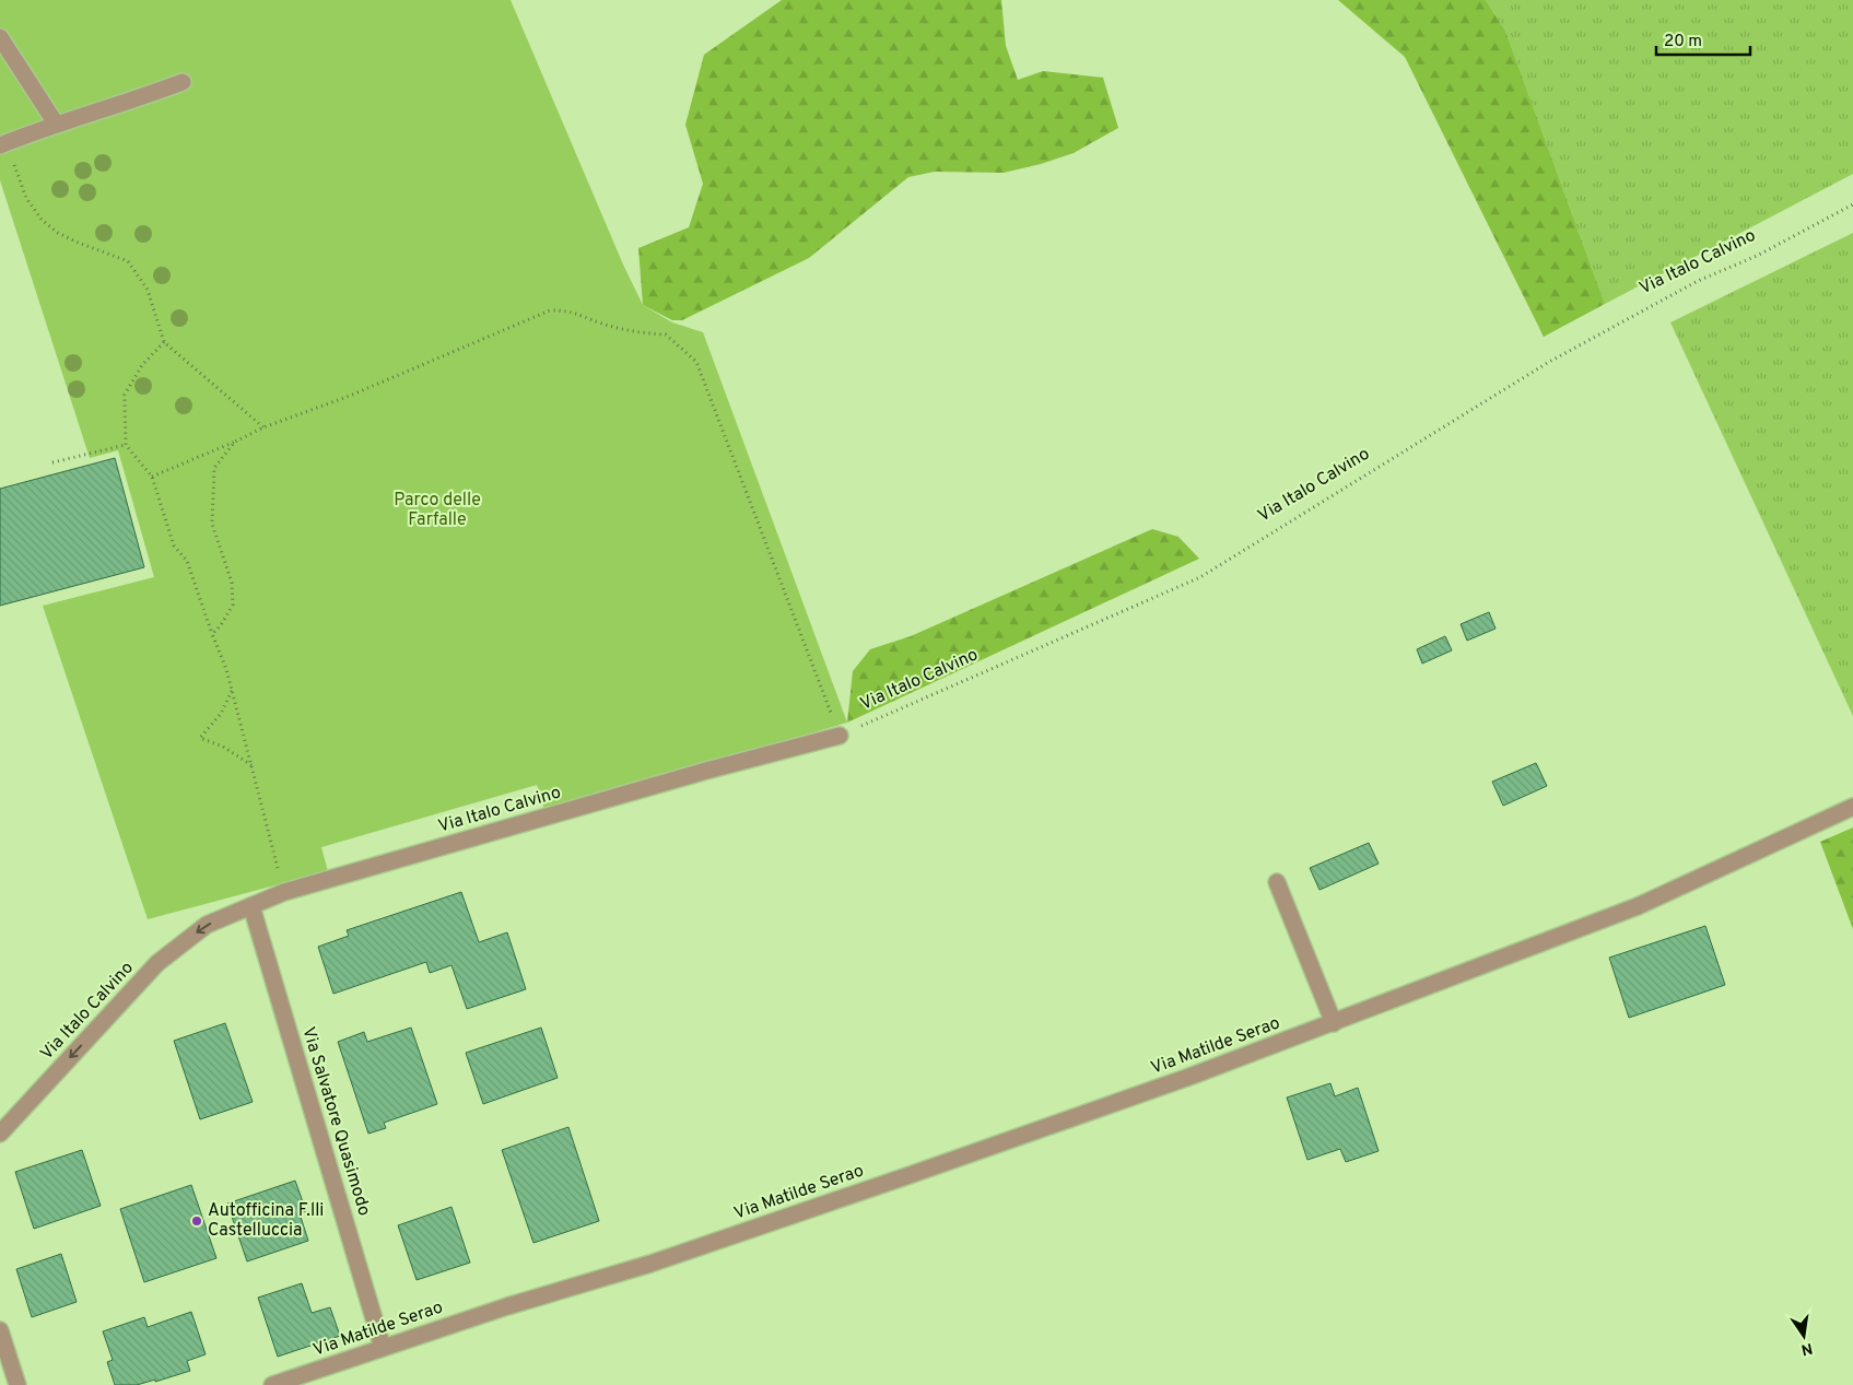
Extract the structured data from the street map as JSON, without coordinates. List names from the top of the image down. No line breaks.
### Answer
{"streets":{"street":["Via Italo Calvino","Via Matilde Serao","Via Salvatore Quasimodo"]},"crossings":[["Via Italo Calvino","Via Salvatore Quasimodo"],["Via Matilde Serao","Via Salvatore Quasimodo"]],"parks":["Parco delle Farfalle"],"places":["Autofficina F.lli Castelluccia"],"scale_bar":"20 m","north":"bottom"}
